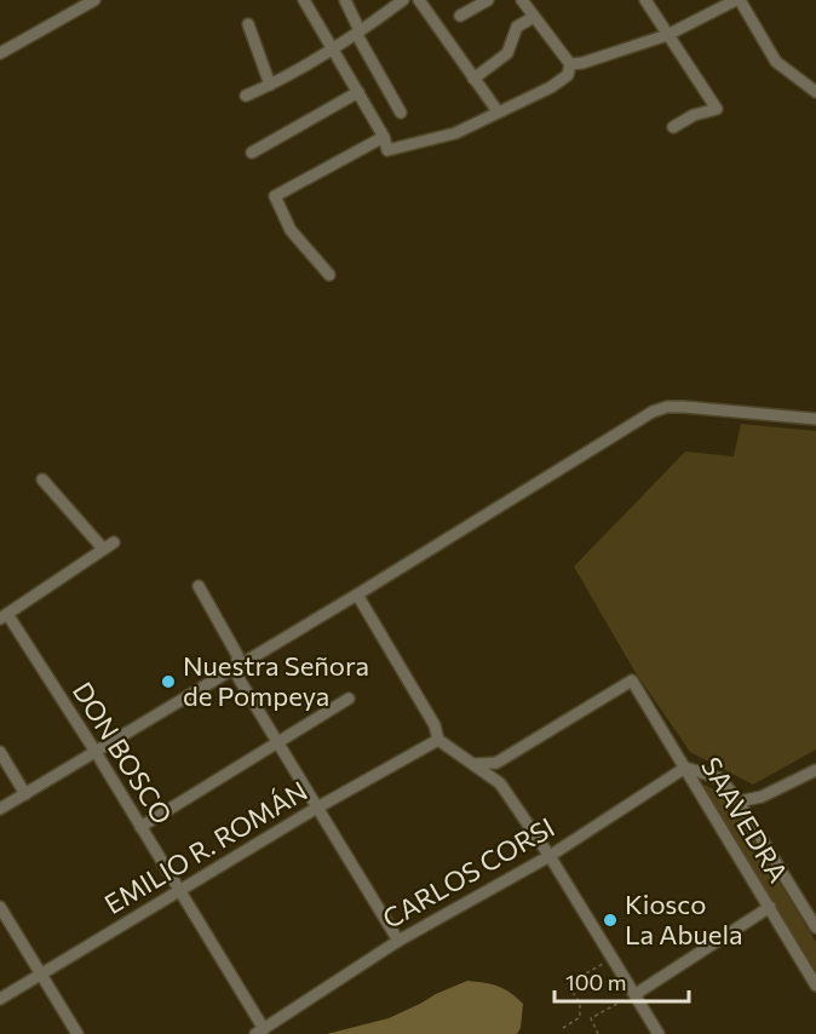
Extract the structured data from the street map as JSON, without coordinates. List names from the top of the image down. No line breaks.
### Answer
{"streets":{"street":["DON BOSCO","SAAVEDRA","EMILIO R. ROMÁN","CARLOS CORSI"]},"crossings":[["DON BOSCO","EMILIO R. ROMÁN"],["DON BOSCO","CARLOS CORSI"],["SAAVEDRA","CARLOS CORSI"]],"places":["Nuestra Señora de Pompeya","Kiosco La Abuela"],"scale_bar":"100 m"}
